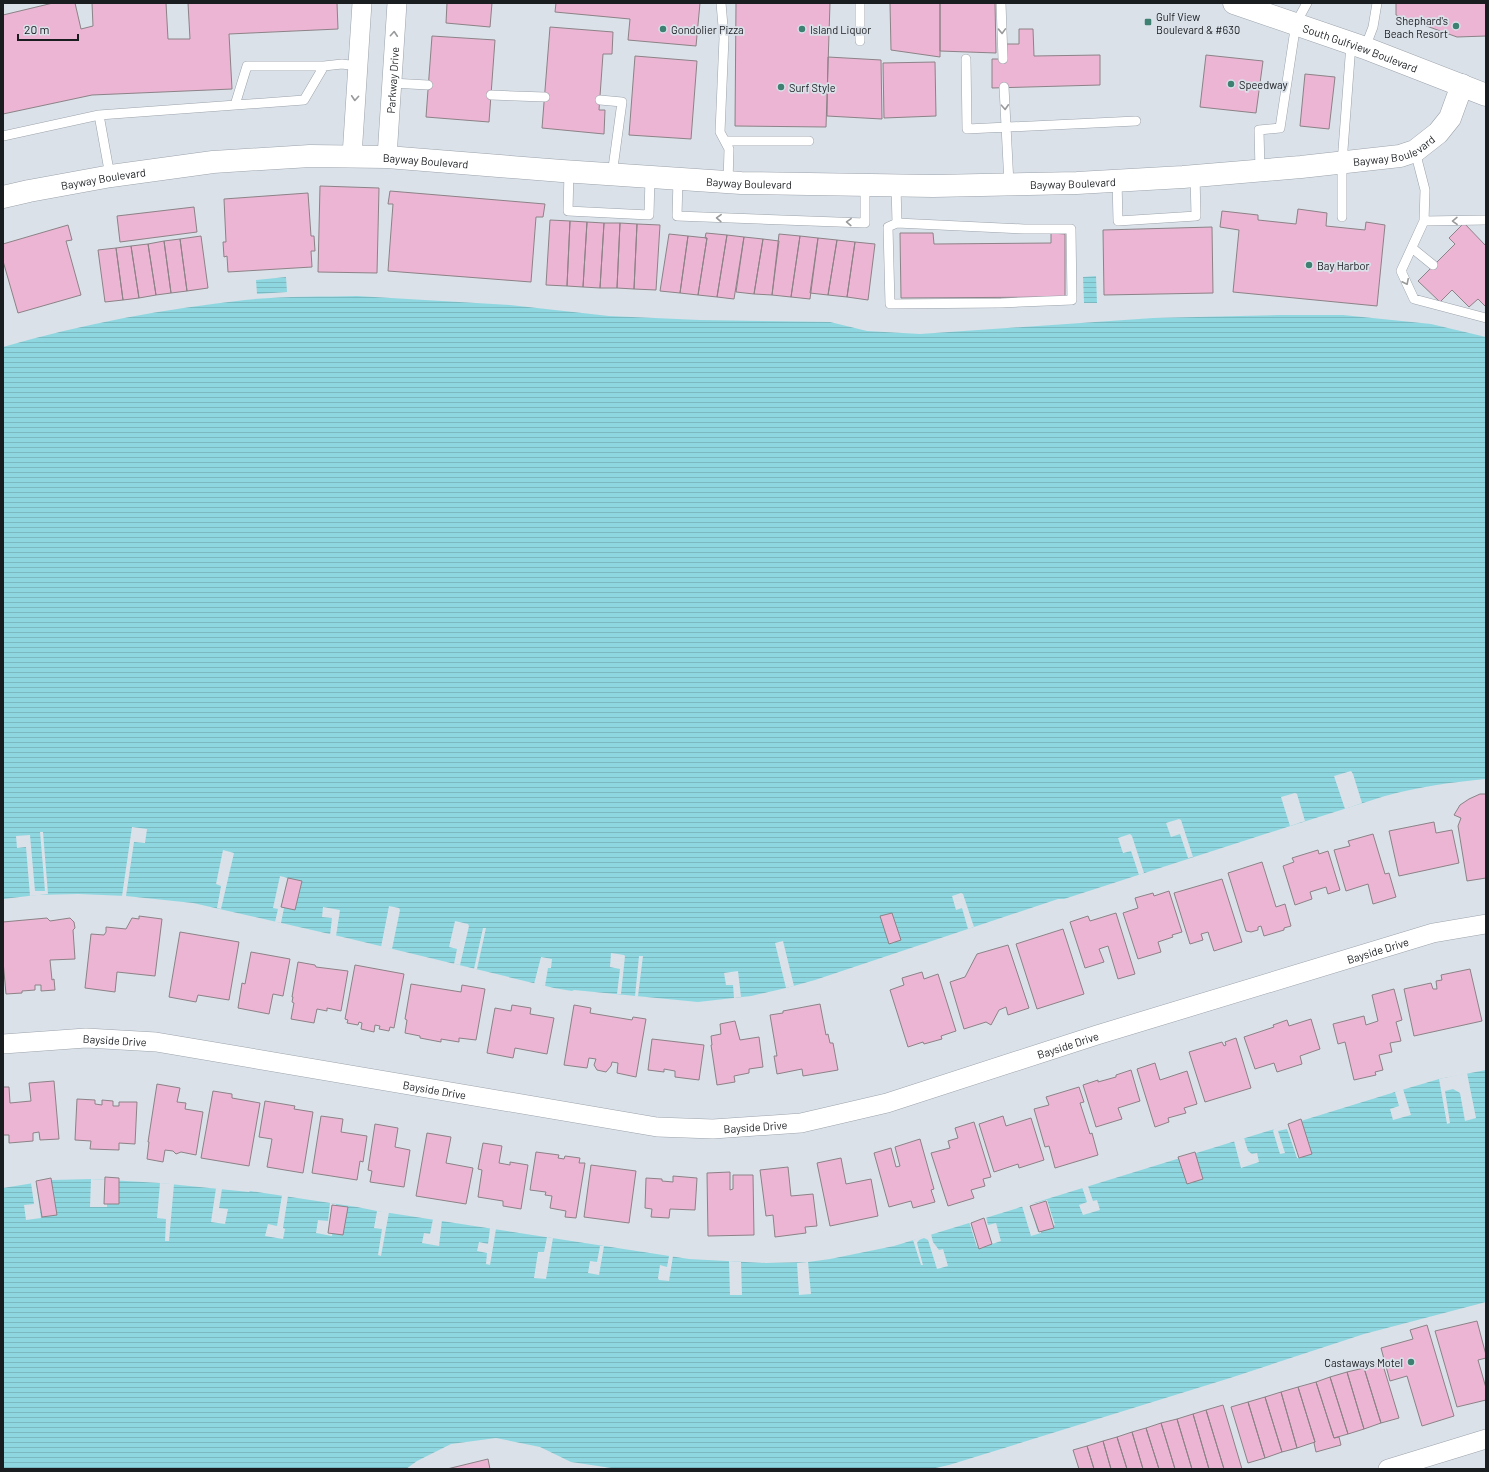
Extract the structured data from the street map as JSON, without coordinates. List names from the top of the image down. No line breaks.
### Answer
{"streets":{"street":["South Gulfview Boulevard","Parkway Drive","Bayway Boulevard","Bayside Drive"]},"crossings":[["South Gulfview Boulevard","Bayway Boulevard"],["Parkway Drive","Bayway Boulevard"]],"places":{"transit":["Gulf View Boulevard & #630"],"other":["Shephard's Beach Resort","Gondolier Pizza","Island Liquor","Speedway","Surf Style","Bay Harbor","Castaways Motel"]},"scale_bar":"20 m"}
